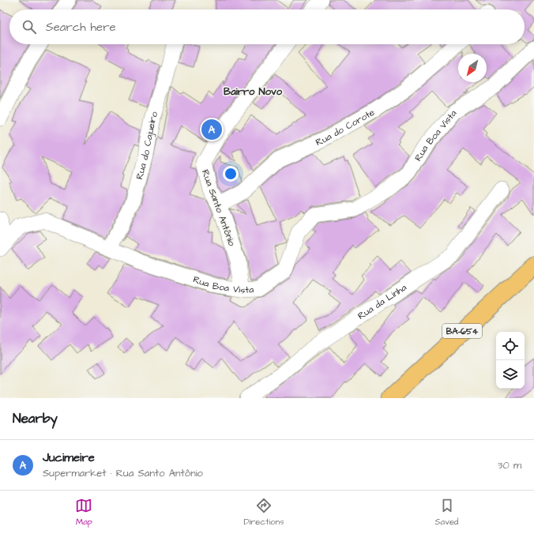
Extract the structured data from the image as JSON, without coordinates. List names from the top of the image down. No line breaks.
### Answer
{"streets":{"main road":["BA-654"],"street":["Rua do Corote","Rua Boa Vista","Rua do Cajueiro","Rua Santo Antônio","Rua da Linha"]},"crossings":[["Rua do Corote","Rua Santo Antônio"],["Rua Boa Vista","Rua do Cajueiro"],["Rua Boa Vista","Rua Santo Antônio"]],"districts":["Bairro Novo"],"north":"bottom left","page":{"search":"Search here","pins":"A","heading":"Nearby","list":[{"mark":"A","name":"Jucimeire","note":"Supermarket · Rua Santo Antônio","value":"30 m"}],"nav":["Map","Directions","Saved"]}}
